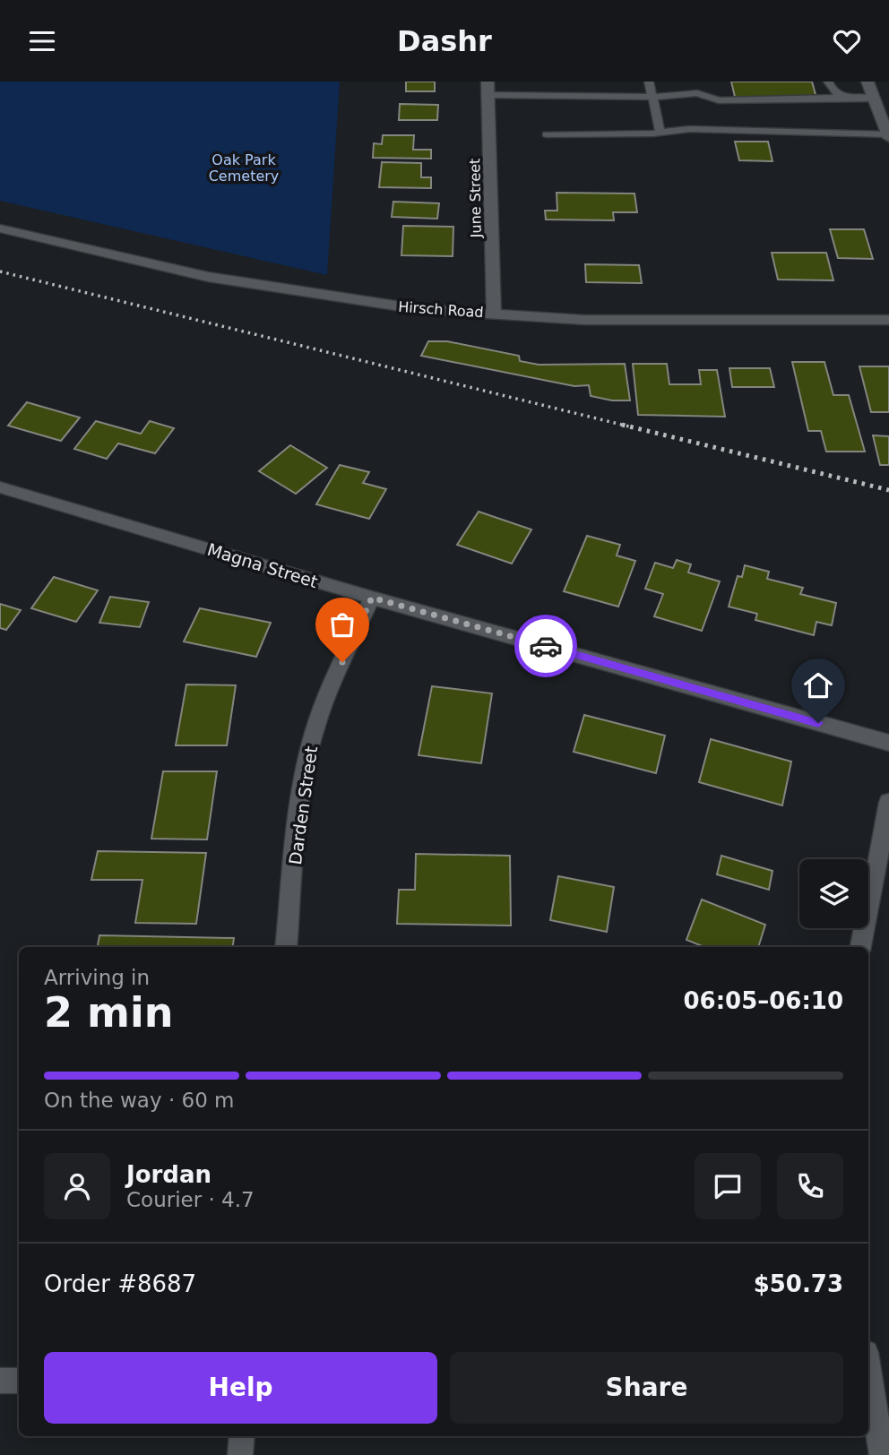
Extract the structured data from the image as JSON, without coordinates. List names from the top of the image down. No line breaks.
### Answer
{"streets":{"street":["June Street","Hirsch Road","Magna Street","Darden Street"]},"crossings":[["June Street","Hirsch Road"],["Magna Street","Darden Street"]],"parks":["Oak Park Cemetery"],"page":{"header":"Dashr","heading":["2 min","Arriving in","06:05–06:10"],"panel":["Jordan","Courier · 4.7","Order #8687","$50.73"],"bar":"On the way · 60 m","buttons":["Help","Share"]}}
